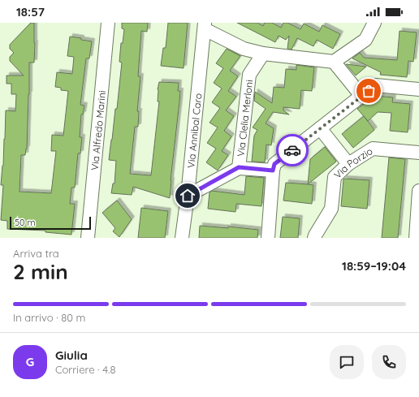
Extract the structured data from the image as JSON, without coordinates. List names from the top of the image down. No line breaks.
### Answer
{"streets":{"street":["Via Clelia Merloni","Via Alfredo Marini","Via Annibal Caro","Via Porzio"]},"crossings":[["Via Clelia Merloni","Via Annibal Caro"]],"scale_bar":"50 m","page":{"status":"18:57","scale":"50 m","heading":["2 min","Arriva tra","18:59–19:04"],"panel":["Giulia","Corriere · 4.8"],"bar":"In arrivo · 80 m","round":"G"}}
